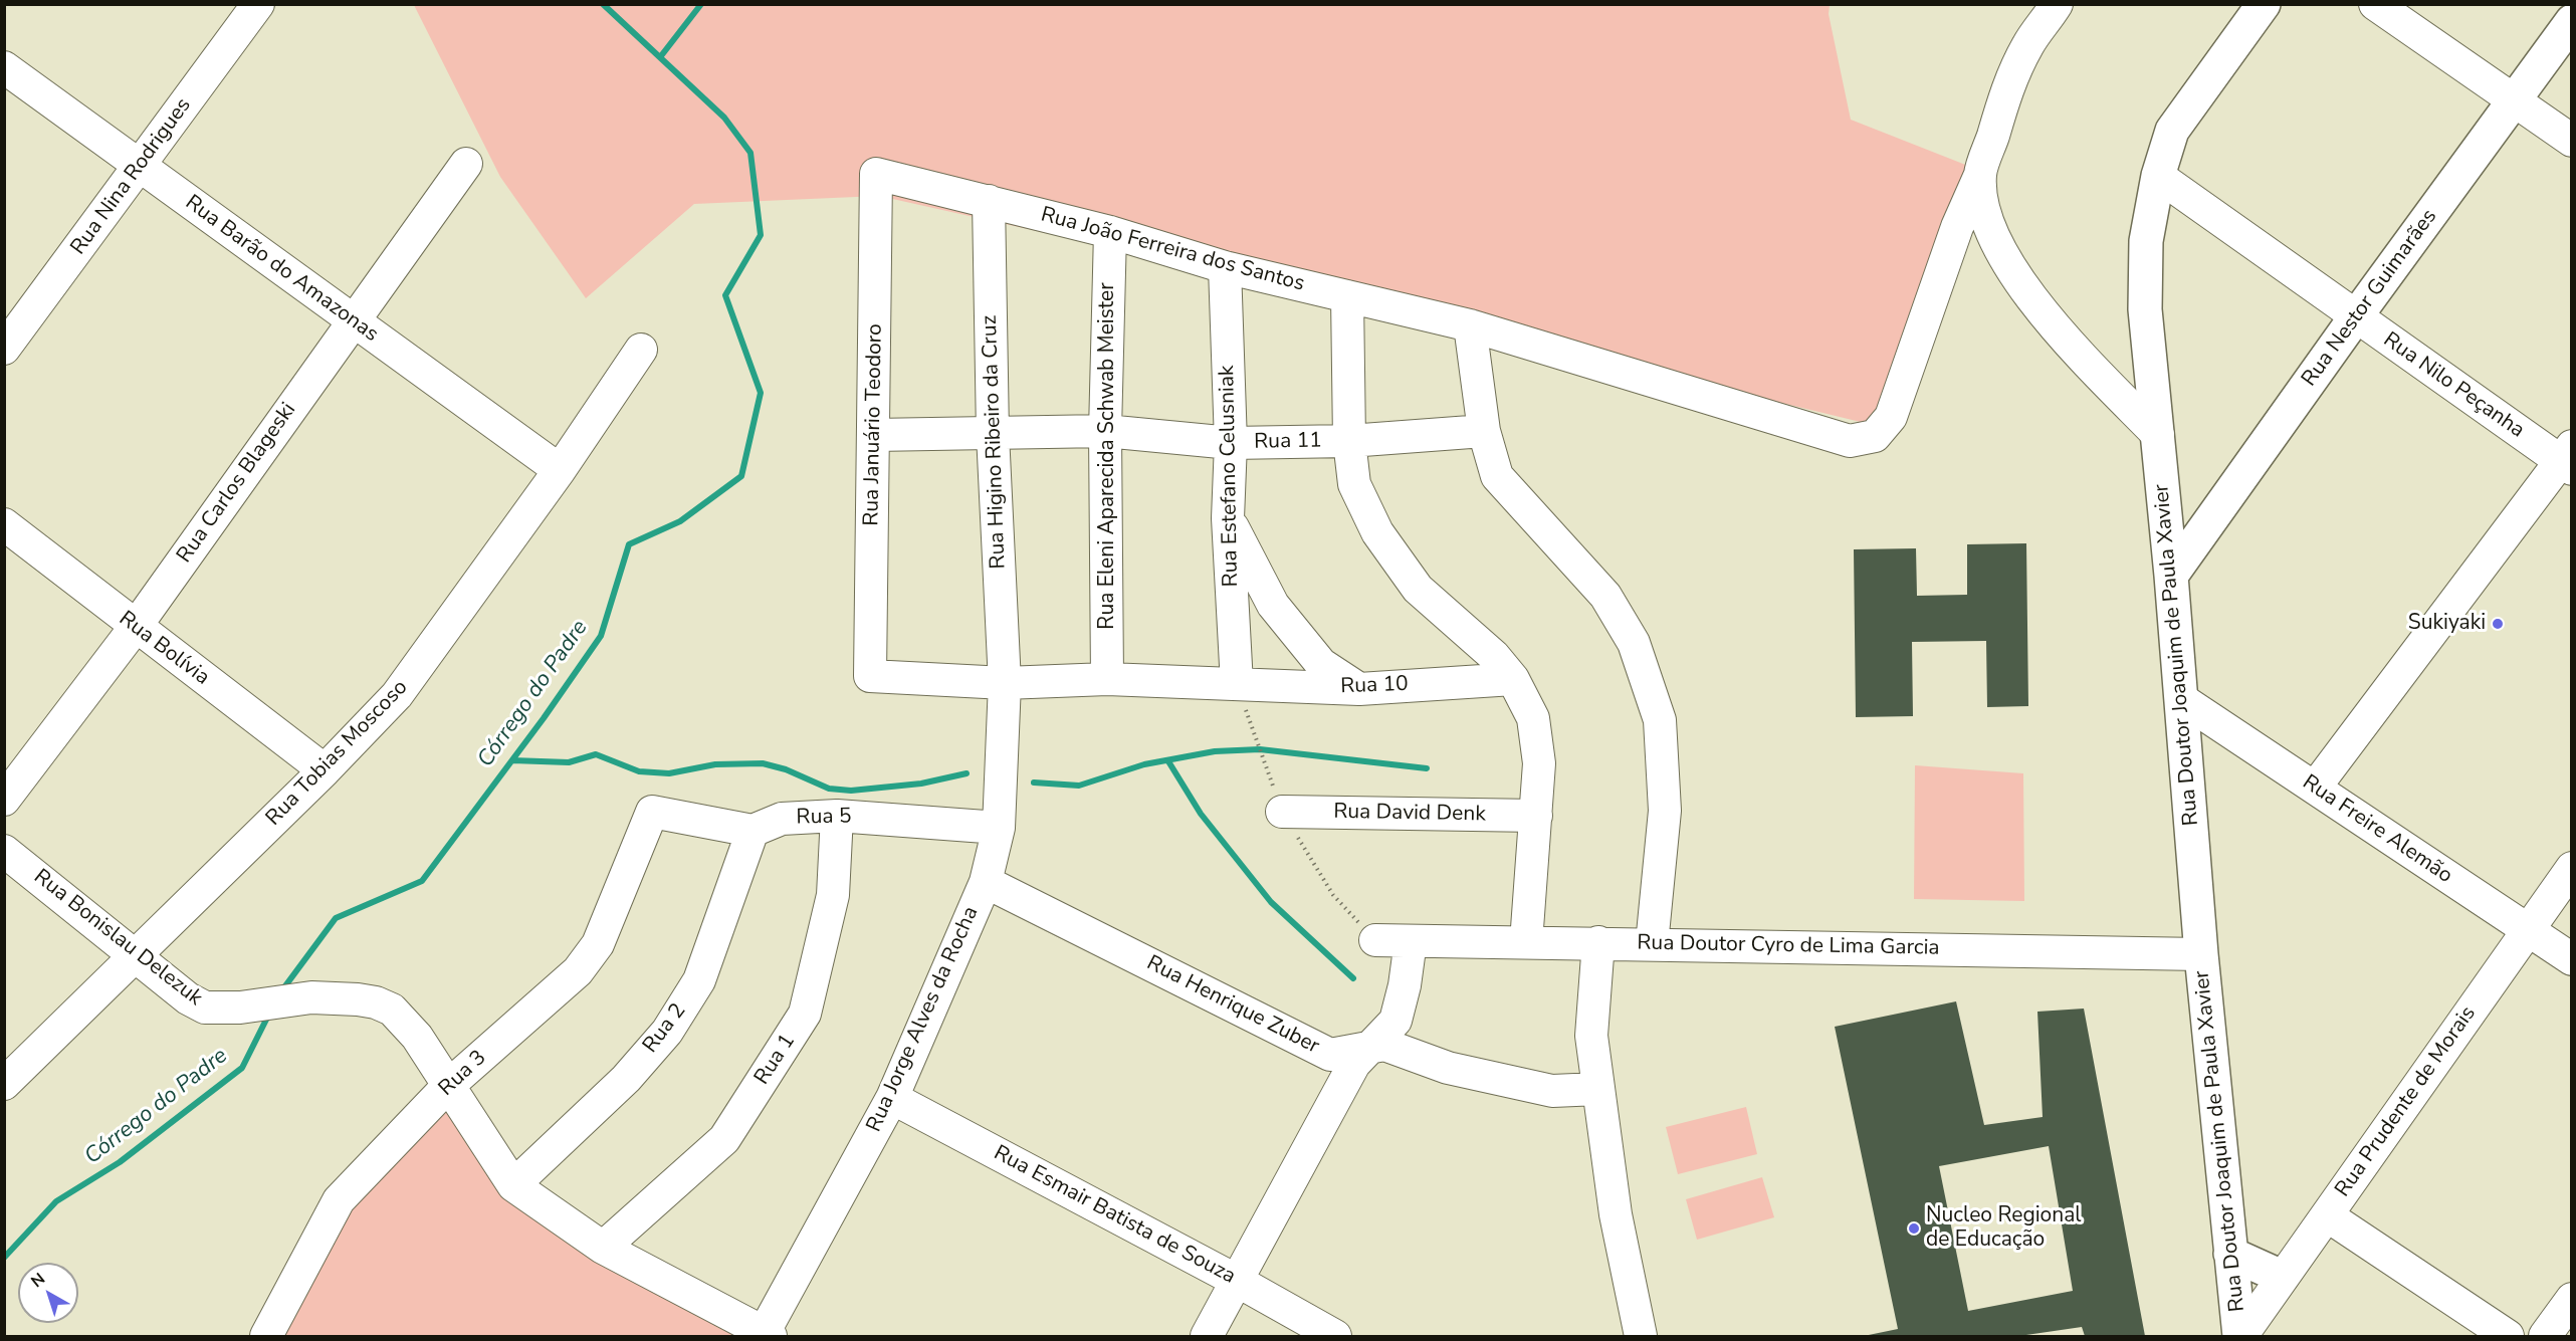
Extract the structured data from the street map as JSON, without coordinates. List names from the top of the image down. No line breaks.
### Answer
{"streets":{"main road":["Rua Nestor Guimarães","Rua Doutor Joaquim de Paula Xavier"],"street":["Rua Nina Rodrigues","Rua João Ferreira dos Santos","Rua Barão do Amazonas","Rua Nilo Peçanha","Rua Januário Teodoro","Rua Higino Ribeiro da Cruz","Rua 11","Rua Eleni Aparecida Schwab Meister","Rua Estefano Celusniak","Rua Carlos Blageski","Rua Bolívia","Rua 10","Rua Tobias Moscoso","Rua David Denk","Rua 5","Rua Freire Alemão","Rua Bonislau Delezuk","Rua Doutor Cyro de Lima Garcia","Rua Henrique Zuber","Rua Jorge Alves da Rocha","Rua 2","Rua 1","Rua 3","Rua Prudente de Morais","Rua Esmair Batista de Souza"]},"crossings":[["Rua Nina Rodrigues","Rua Barão do Amazonas"],["Rua João Ferreira dos Santos","Rua Januário Teodoro"],["Rua João Ferreira dos Santos","Rua Higino Ribeiro da Cruz"],["Rua João Ferreira dos Santos","Rua Eleni Aparecida Schwab Meister"],["Rua João Ferreira dos Santos","Rua Estefano Celusniak"],["Rua Barão do Amazonas","Rua Carlos Blageski"],["Rua Barão do Amazonas","Rua Tobias Moscoso"],["Rua Nestor Guimarães","Rua Nilo Peçanha"],["Rua Nestor Guimarães","Rua Doutor Joaquim de Paula Xavier"],["Rua Nilo Peçanha","Rua Doutor Joaquim de Paula Xavier"],["Rua Januário Teodoro","Rua 11"],["Rua Januário Teodoro","Rua 10"],["Rua Higino Ribeiro da Cruz","Rua 11"],["Rua Higino Ribeiro da Cruz","Rua 10"],["Rua Higino Ribeiro da Cruz","Rua Jorge Alves da Rocha"],["Rua 11","Rua Eleni Aparecida Schwab Meister"],["Rua 11","Rua Estefano Celusniak"],["Rua Eleni Aparecida Schwab Meister","Rua 10"],["Rua Estefano Celusniak","Rua 10"],["Rua Carlos Blageski","Rua Bolívia"],["Rua Bolívia","Rua Tobias Moscoso"],["Rua Doutor Joaquim de Paula Xavier","Rua Freire Alemão"],["Rua Doutor Joaquim de Paula Xavier","Rua Doutor Cyro de Lima Garcia"],["Rua Doutor Joaquim de Paula Xavier","Rua Prudente de Morais"],["Rua 10","Rua Jorge Alves da Rocha"],["Rua Tobias Moscoso","Rua Bonislau Delezuk"],["Rua 5","Rua Jorge Alves da Rocha"],["Rua 5","Rua 2"],["Rua 5","Rua 1"],["Rua 5","Rua 3"],["Rua Freire Alemão","Rua Prudente de Morais"],["Rua Bonislau Delezuk","Rua 2"],["Rua Bonislau Delezuk","Rua 3"],["Rua Henrique Zuber","Rua Jorge Alves da Rocha"],["Rua Jorge Alves da Rocha","Rua Esmair Batista de Souza"],["Rua 2","Rua 3"]],"water":["Córrego do Padre"],"places":["Sukiyaki","Nucleo Regional de Educação"],"north":"top left"}
